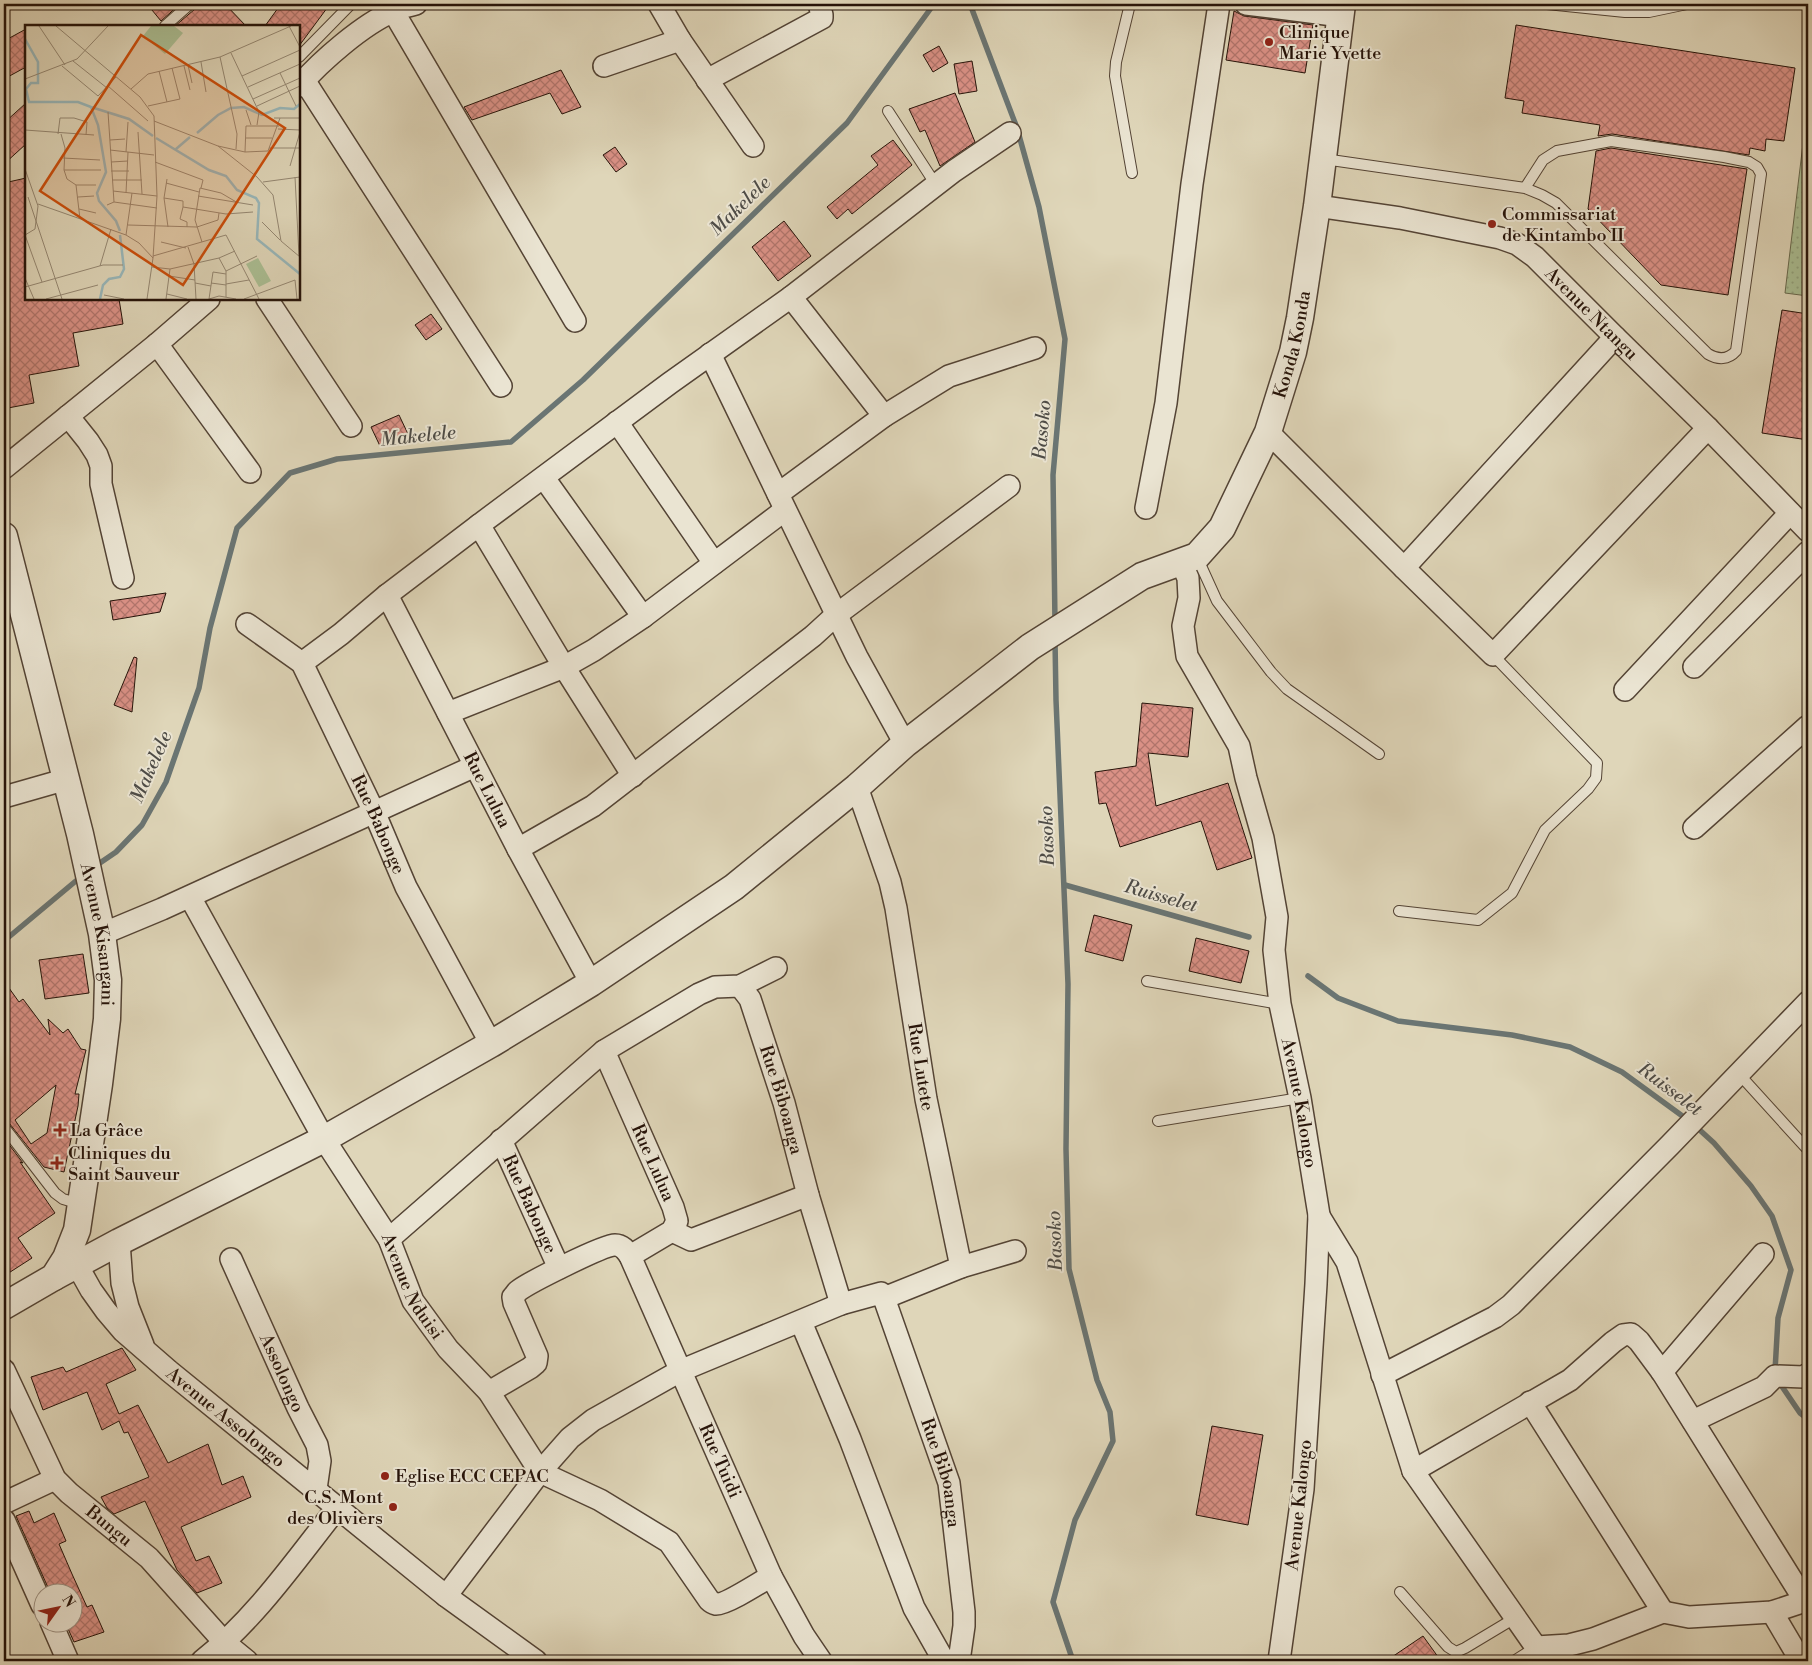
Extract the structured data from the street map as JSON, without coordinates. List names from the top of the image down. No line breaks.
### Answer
{"streets":{"street":["Avenue Ntangu","Konda Konda","Rue Lulua","Rue Babonge","Avenue Kisangani","Rue Lutete","Rue Biboanga","Avenue Kalongo","Avenue Nduisi","Assolongo","Avenue Assolongo","Rue Tuidi","Bungu"]},"crossings":[["Avenue Ntangu","Konda Konda"],["Konda Konda","Rue Lulua"],["Konda Konda","Rue Babonge"],["Konda Konda","Avenue Kisangani"],["Konda Konda","Rue Lutete"],["Konda Konda","Avenue Kalongo"],["Konda Konda","Avenue Nduisi"],["Konda Konda","Avenue Assolongo"],["Assolongo","Avenue Assolongo"]],"water":["Makelele","Basoko","Ruisselet"],"places":{"other":["Clinique Marie Yvette","Commissariat de Kintambo II","Eglise ECC CEPAC","C.S. Mont des Oliviers"],"health":["La Grâce","Cliniques du Saint Sauveur"]},"north":"top right"}
